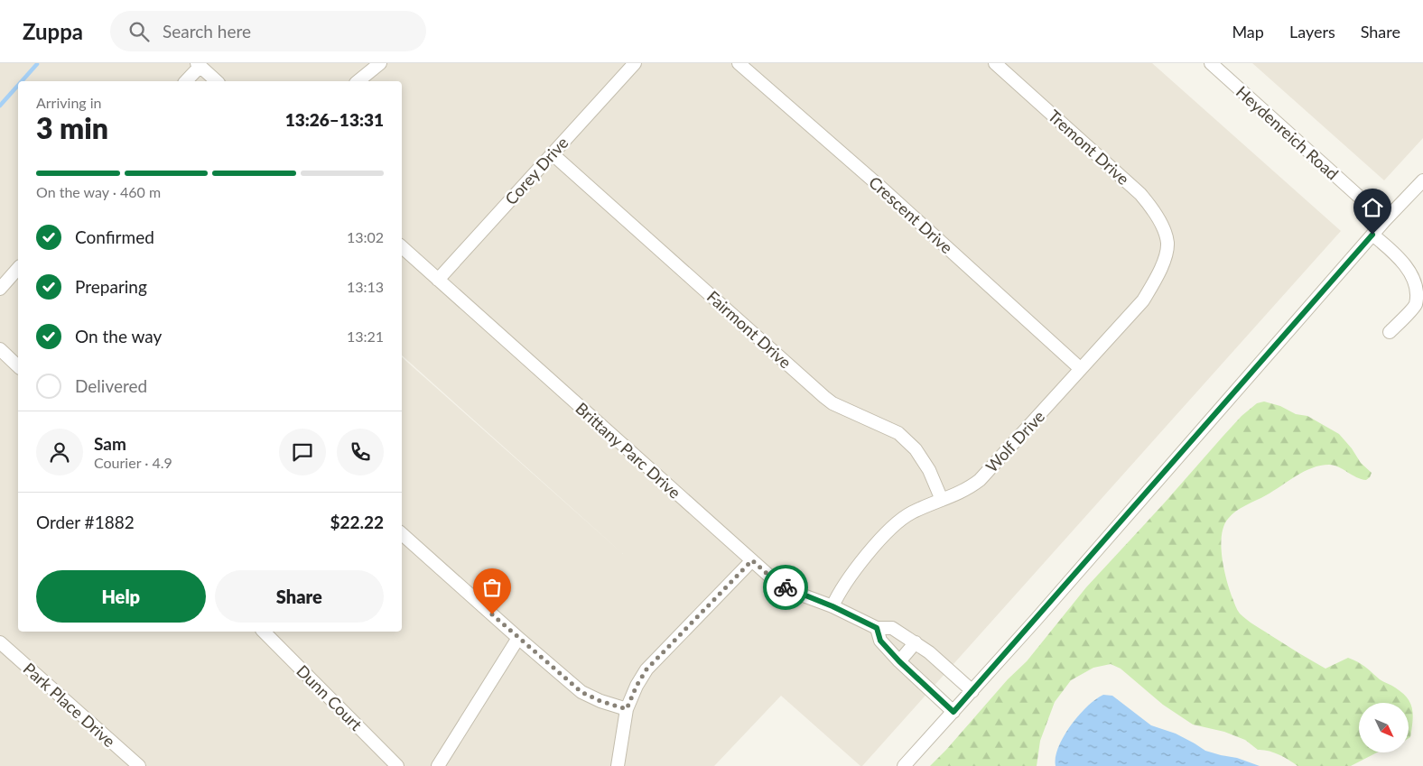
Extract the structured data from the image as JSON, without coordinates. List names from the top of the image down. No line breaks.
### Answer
{"streets":{"street":["Heydenreich Road","Tremont Drive","Corey Drive","Crescent Drive","Fairmont Drive","Wolf Drive","Brittany Parc Drive","Dunn Court","Park Place Drive"]},"crossings":[["Tremont Drive","Wolf Drive"],["Corey Drive","Fairmont Drive"],["Corey Drive","Brittany Parc Drive"],["Crescent Drive","Wolf Drive"],["Fairmont Drive","Wolf Drive"],["Wolf Drive","Brittany Parc Drive"]],"north":"bottom right","page":{"header":"Zuppa","search":"Search here","nav":["Map","Layers","Share"],"heading":["3 min","Arriving in","13:26–13:31"],"panel":["Sam","Courier · 4.9","Order #1882","$22.22"],"bar":"On the way · 460 m","list":[["Confirmed","13:02"],["Preparing","13:13"],["On the way","13:21"],"Delivered"],"buttons":["Help","Share"]}}
